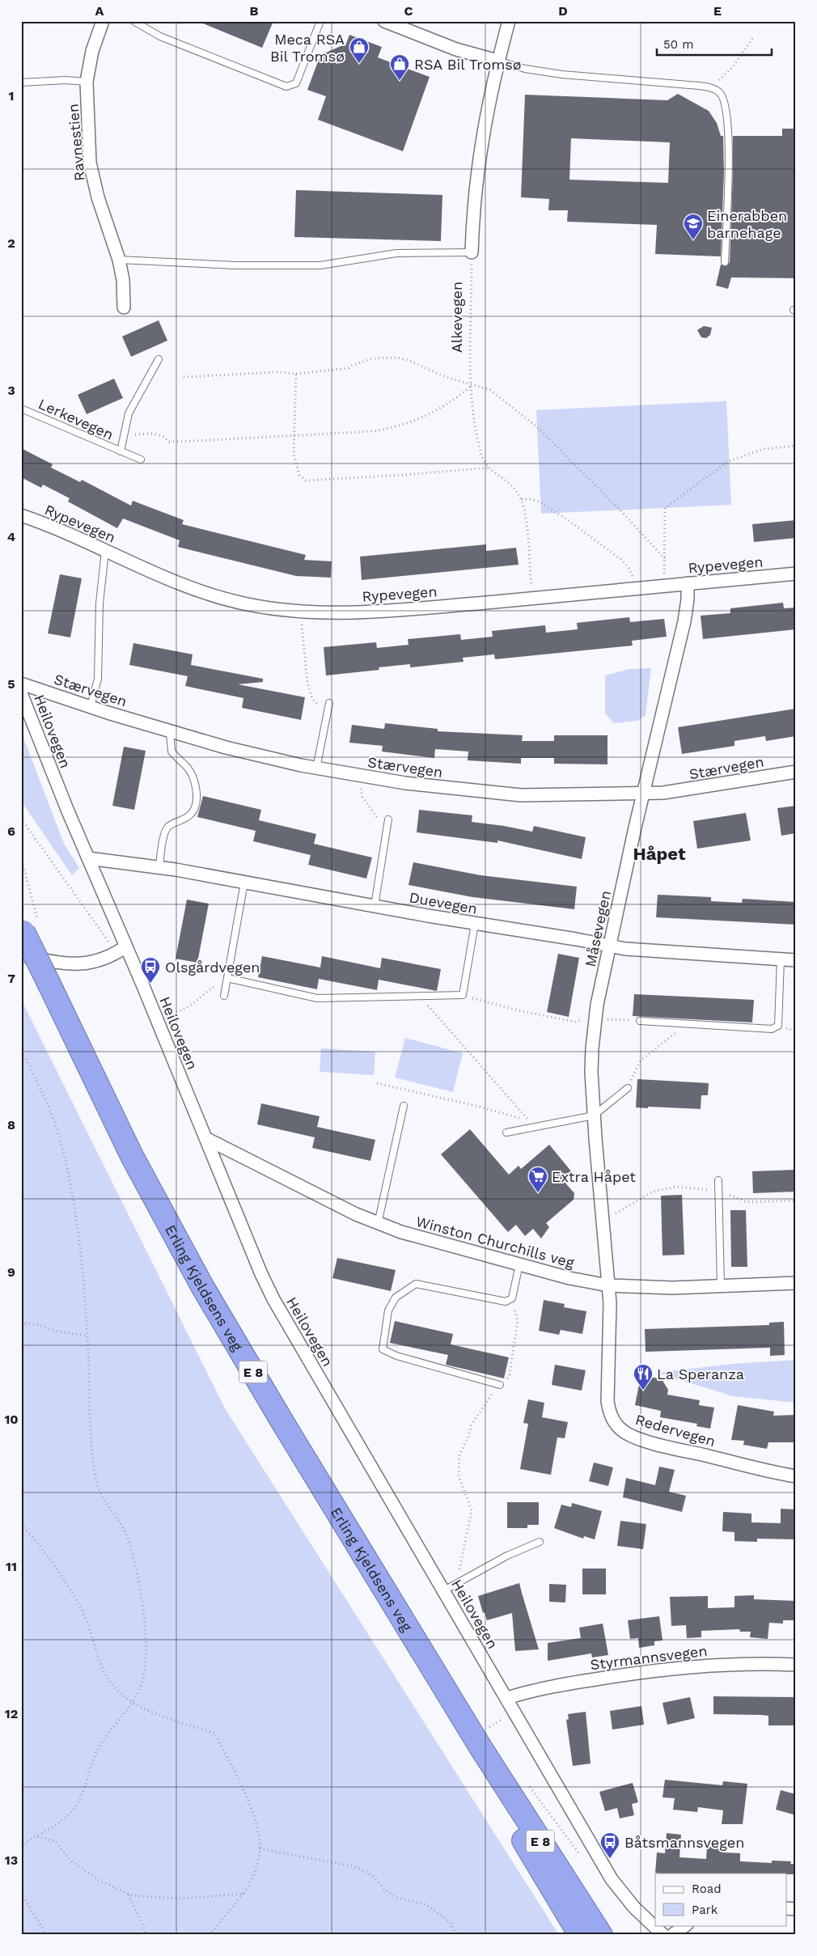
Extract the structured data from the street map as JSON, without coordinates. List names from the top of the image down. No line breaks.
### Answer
{"streets":{"highway":["Erling Kjeldsens veg","E 8"],"street":["Ravnestien","Rypevegen","Stærvegen","Heilovegen","Duevegen","Måsevegen","Winston Churchills veg","Redervegen","Styrmannsvegen"],"lane":["Lerkevegen"],"path":["Alkevegen"]},"crossings":[["Rypevegen","Måsevegen"],["Stærvegen","Måsevegen"],["Heilovegen","Duevegen"],["Heilovegen","Winston Churchills veg"],["Heilovegen","Styrmannsvegen"],["Duevegen","Måsevegen"],["Måsevegen","Winston Churchills veg"],["Måsevegen","Redervegen"],["Winston Churchills veg","Redervegen"]],"districts":["Håpet"],"places":{"shop":["Meca RSA Bil Tromsø","RSA Bil Tromsø"],"school or university":["Einerabben barnehage"],"bus stop":["Olsgårdvegen","Båtsmannsvegen"],"supermarket":["Extra Håpet"],"restaurant":["La Speranza"]},"legend":["Road","Park"],"scale_bar":"50 m","grid":{"columns":["A","B","C","D","E"],"rows":["1","2","3","4","5","6","7","8","9","10","11","12","13"]}}
